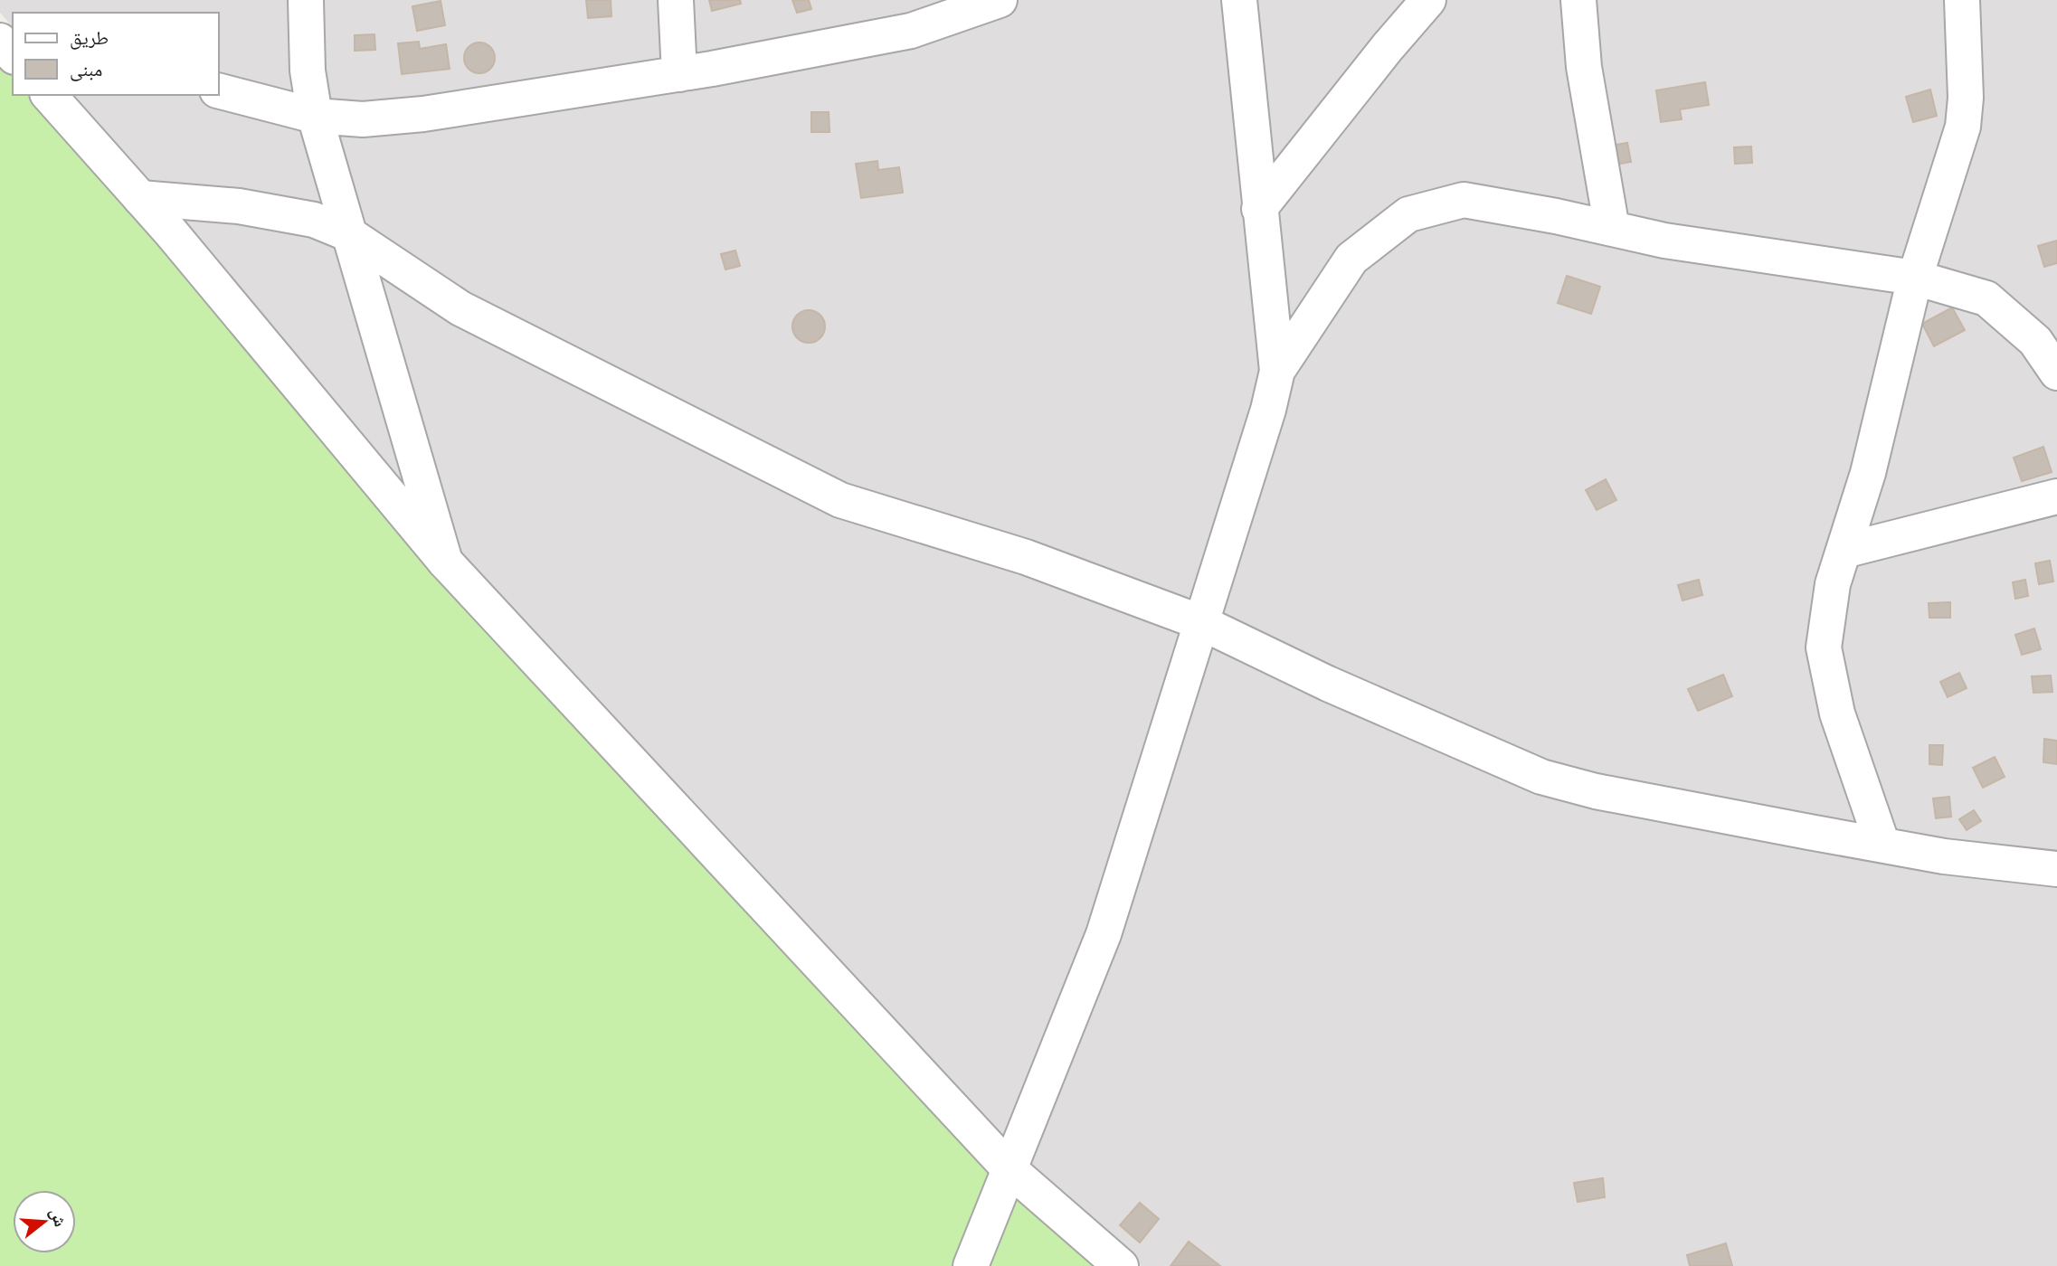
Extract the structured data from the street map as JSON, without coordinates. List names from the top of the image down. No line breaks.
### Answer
{"legend":["طريق","مبنى"],"north":"right"}
